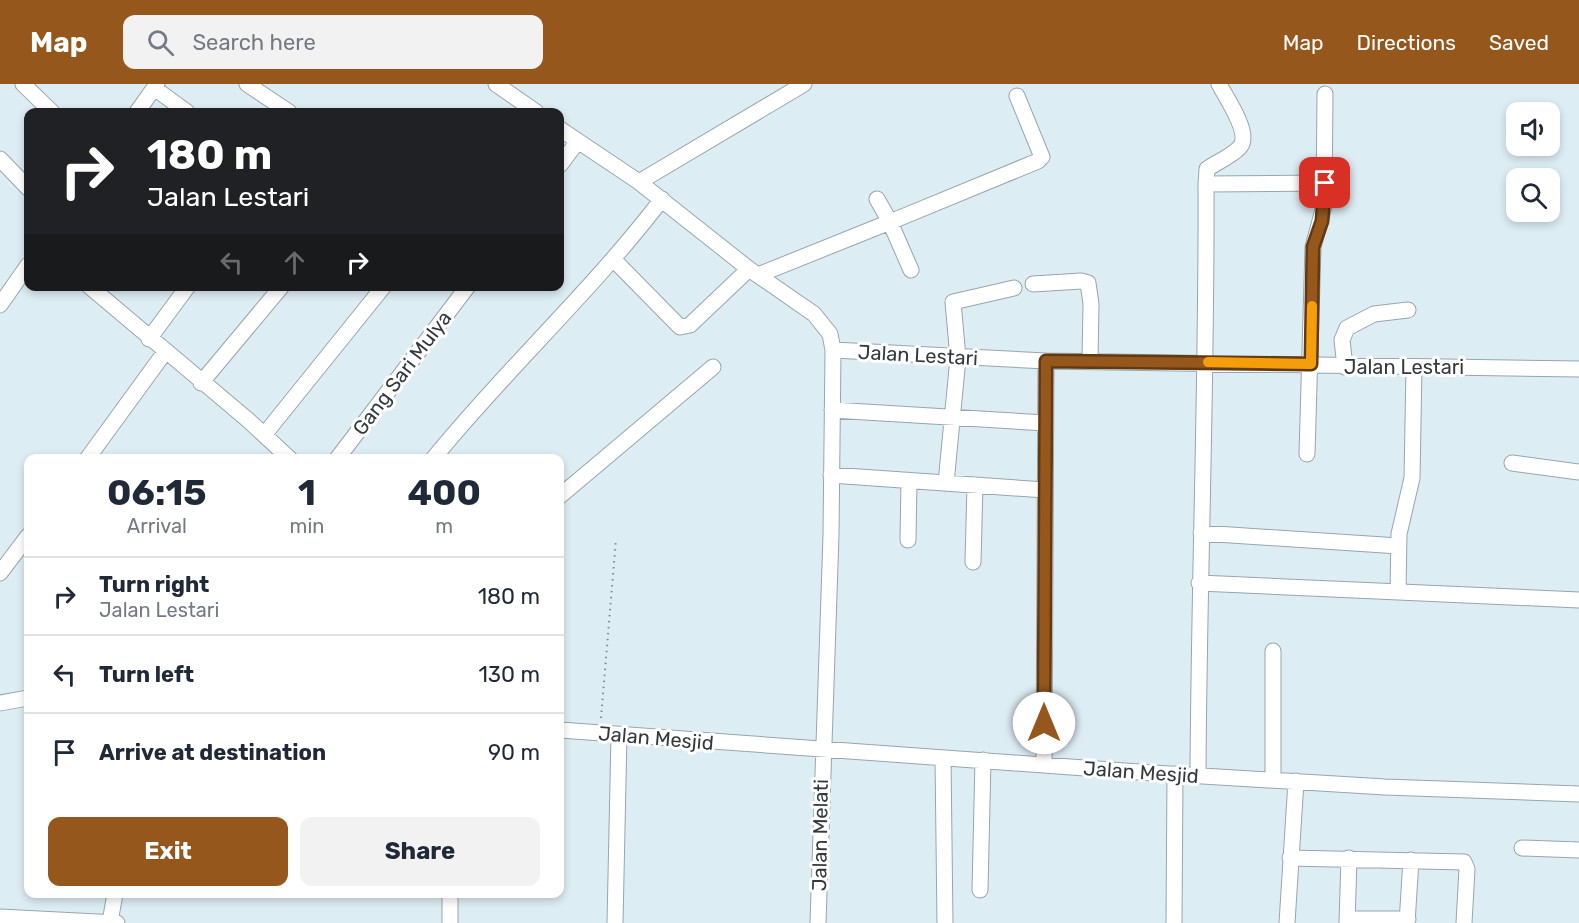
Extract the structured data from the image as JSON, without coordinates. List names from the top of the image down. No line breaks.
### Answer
{"streets":{"street":["Jalan Lestari","Gang Sari Mulya","Jalan Mesjid","Jalan Melati"]},"crossings":[["Jalan Lestari","Jalan Melati"],["Jalan Mesjid","Jalan Melati"]],"page":{"header":"Map","search":"Search here","nav":["Map","Directions","Saved"],"turn":["180 m","Jalan Lestari"],"eta":["06:15","Arrival","1","min","400","m"],"list":[{"name":"Turn right","note":"Jalan Lestari","value":"180 m"},{"name":"Turn left","value":"130 m"},{"name":"Arrive at destination","value":"90 m"}],"buttons":["Exit","Share"]}}
